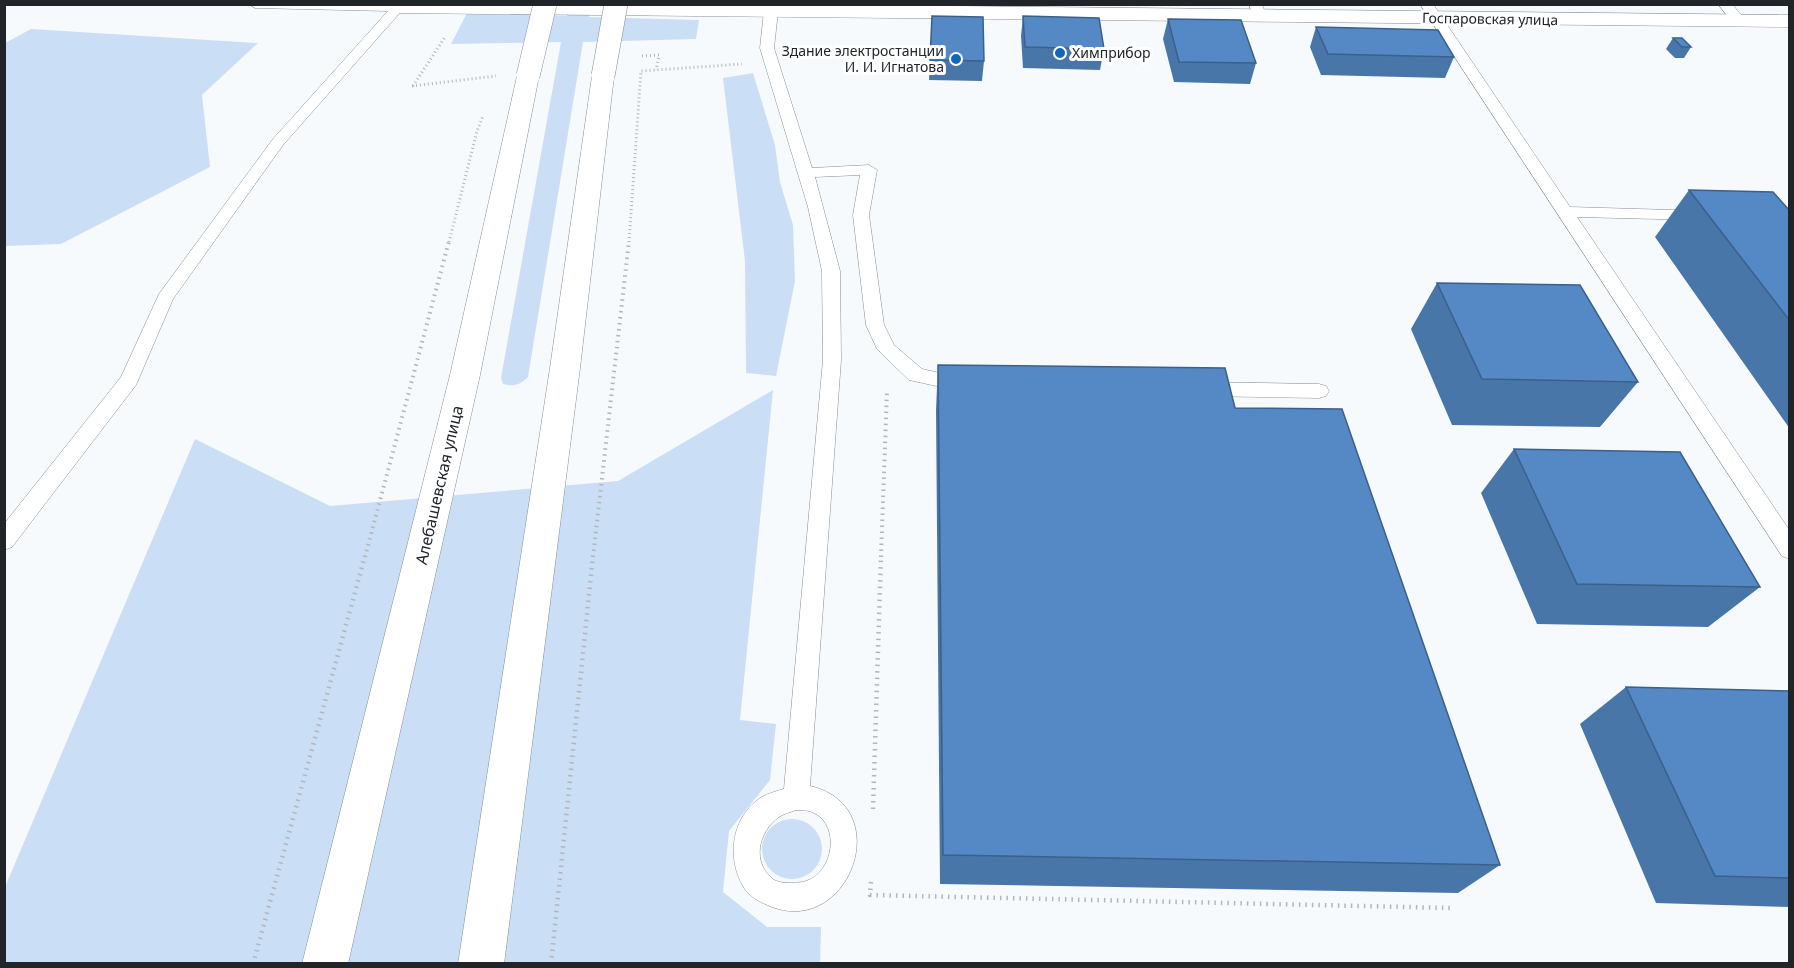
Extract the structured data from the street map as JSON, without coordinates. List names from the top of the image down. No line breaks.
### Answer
{"streets":{"main road":["Госпаровская улица","Алебашевская улица"]},"places":["Химприбор","Здание электростанции И. И. Игнатова"]}
